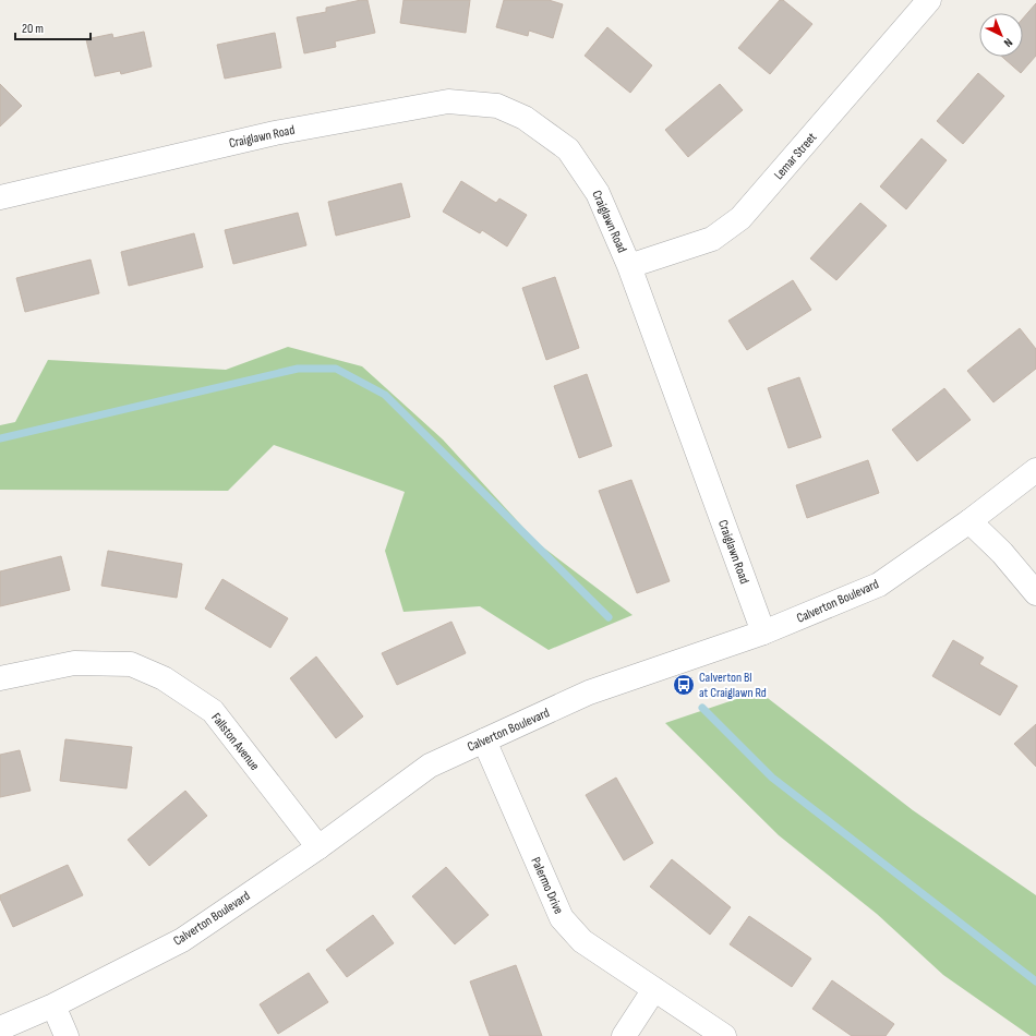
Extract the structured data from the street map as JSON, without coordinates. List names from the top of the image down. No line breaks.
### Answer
{"streets":{"street":["Craiglawn Road","Lemar Street","Calverton Boulevard","Fallston Avenue","Palermo Drive"]},"crossings":[["Craiglawn Road","Lemar Street"],["Craiglawn Road","Calverton Boulevard"],["Calverton Boulevard","Fallston Avenue"],["Calverton Boulevard","Palermo Drive"]],"places":{"bus stop":["Calverton Bl at Craiglawn Rd"]},"scale_bar":"20 m","north":"bottom right"}
